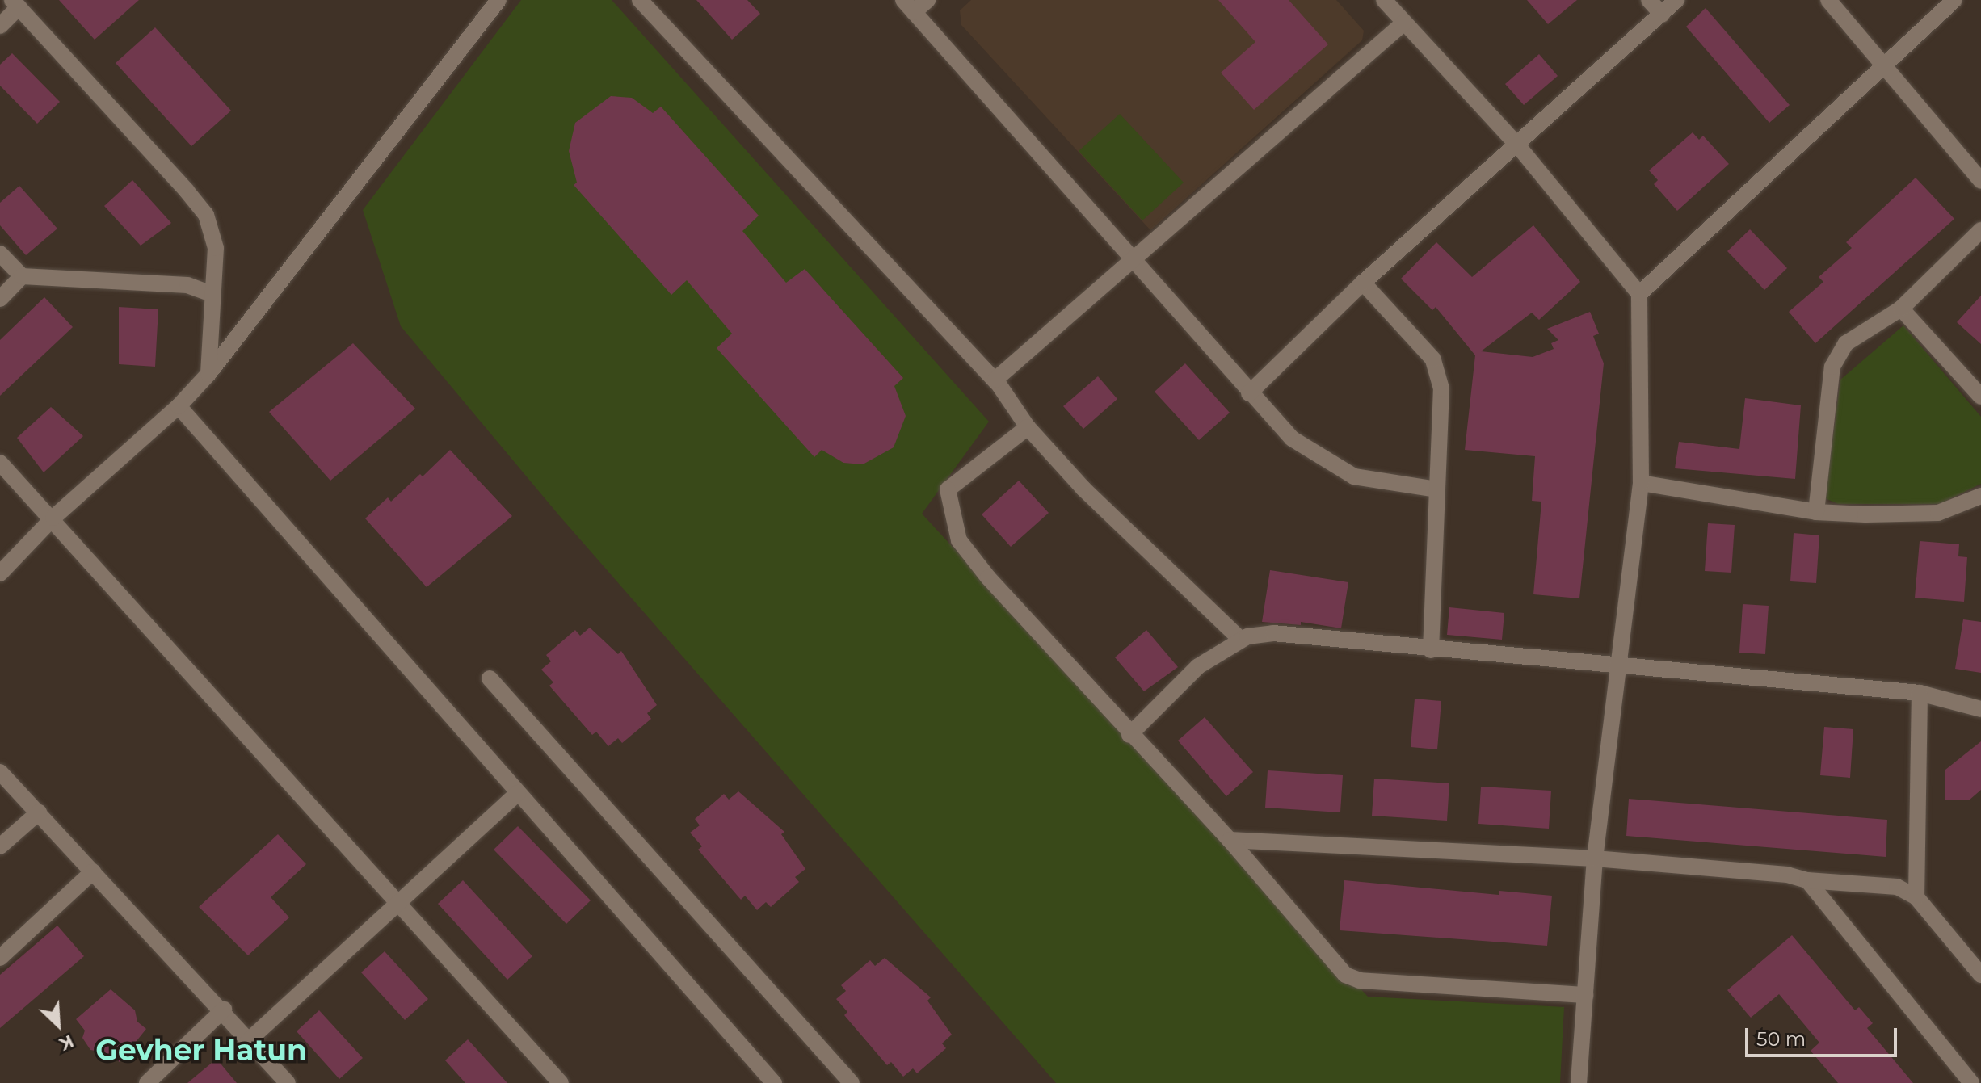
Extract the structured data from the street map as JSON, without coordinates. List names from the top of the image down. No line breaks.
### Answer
{"districts":["Gevher Hatun"],"scale_bar":"50 m","north":"bottom right"}
